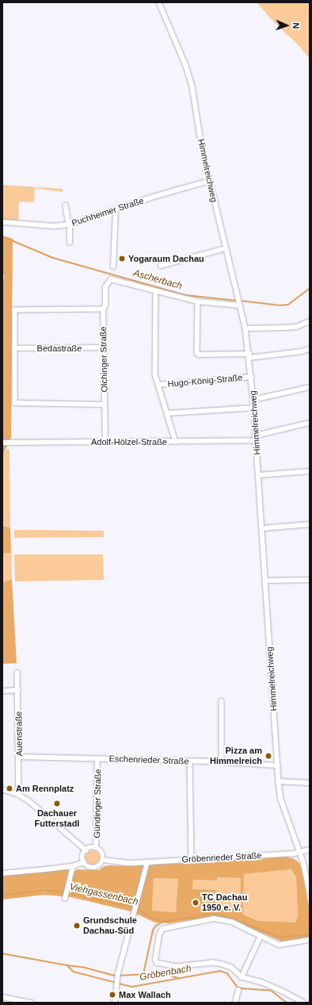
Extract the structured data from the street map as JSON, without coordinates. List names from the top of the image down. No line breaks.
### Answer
{"streets":{"street":["Himmelreichweg","Puchheimer Straße","Bedastraße","Olchinger Straße","Hugo-König-Straße","Adolf-Hölzel-Straße","Auenstraße","Eschenrieder Straße","Gündinger Straße","Gröbenrieder Straße"]},"crossings":[["Himmelreichweg","Puchheimer Straße"],["Himmelreichweg","Hugo-König-Straße"],["Himmelreichweg","Adolf-Hölzel-Straße"],["Himmelreichweg","Eschenrieder Straße"],["Himmelreichweg","Gröbenrieder Straße"],["Bedastraße","Olchinger Straße"],["Olchinger Straße","Adolf-Hölzel-Straße"],["Auenstraße","Eschenrieder Straße"],["Eschenrieder Straße","Gündinger Straße"],["Gündinger Straße","Gröbenrieder Straße"]],"water":["Ascherbach","Viehgassenbach","Gröbenbach"],"places":["Yogaraum Dachau","Pizza am Himmelreich","Am Rennplatz","Dachauer Futterstadl","TC Dachau 1950 e. V.","Grundschule Dachau-Süd","Max Wallach"],"north":"right"}
